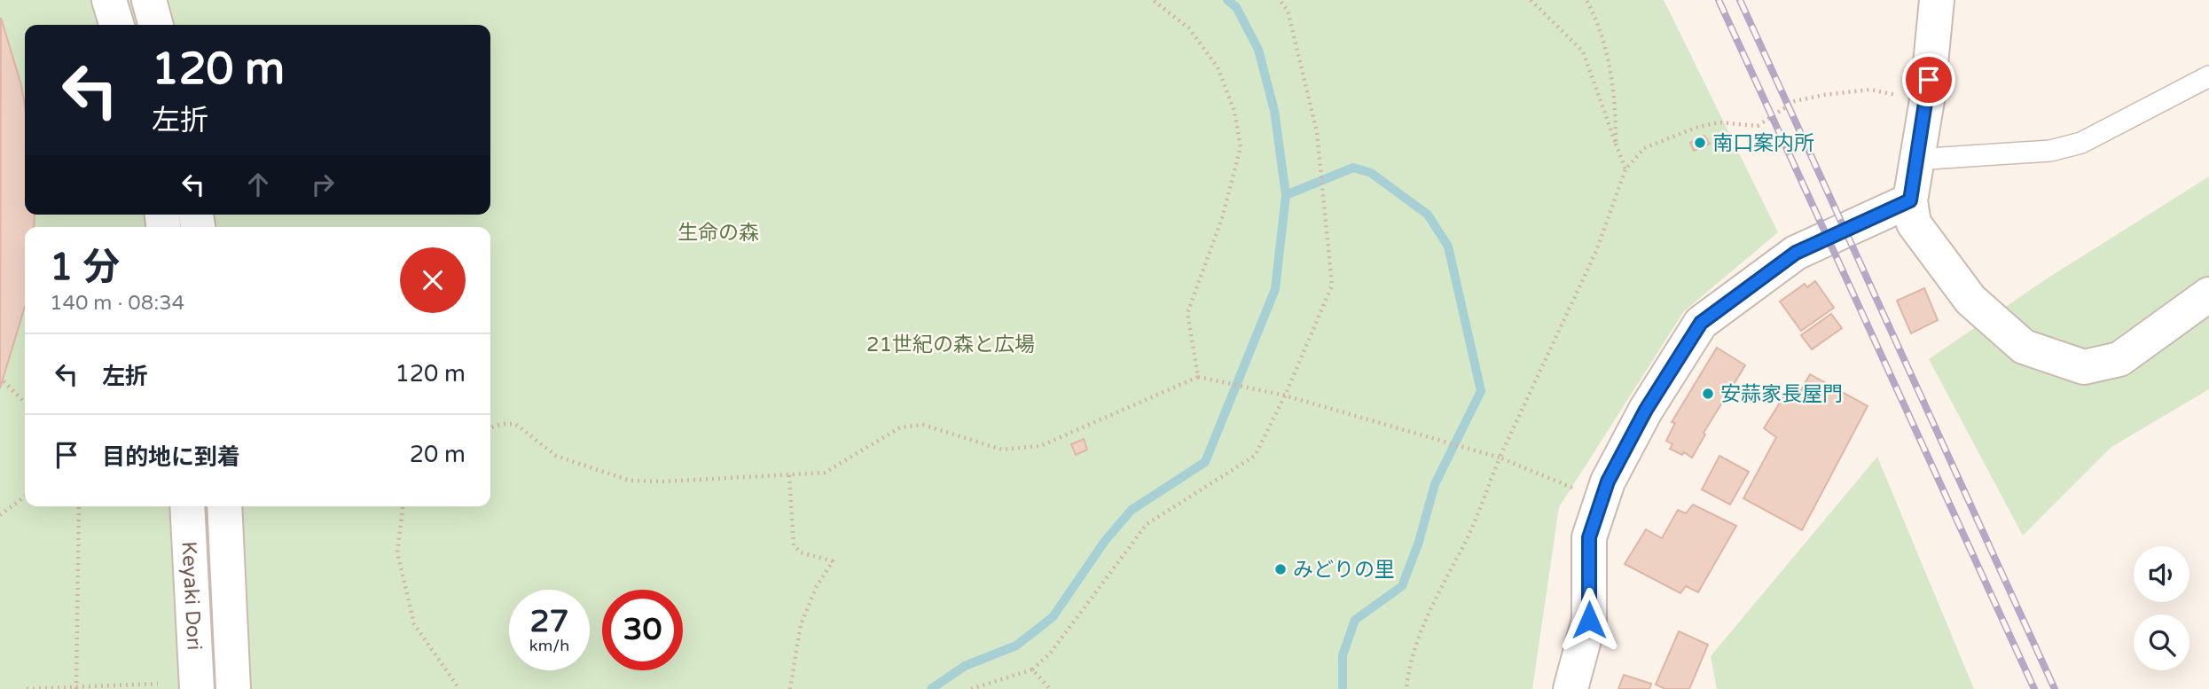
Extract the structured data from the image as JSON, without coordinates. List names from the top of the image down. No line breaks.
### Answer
{"streets":{"street":["Keyaki Dori"]},"parks":["生命の森","21世紀の森と広場"],"places":["南口案内所","安蒜家長屋門","みどりの里"],"page":{"turn":["120 m","左折"],"heading":["1 分","140 m · 08:34"],"list":[{"name":"左折","value":"120 m"},{"name":"目的地に到着","value":"20 m"}],"speed":"27 km/h","limit":"30"}}
